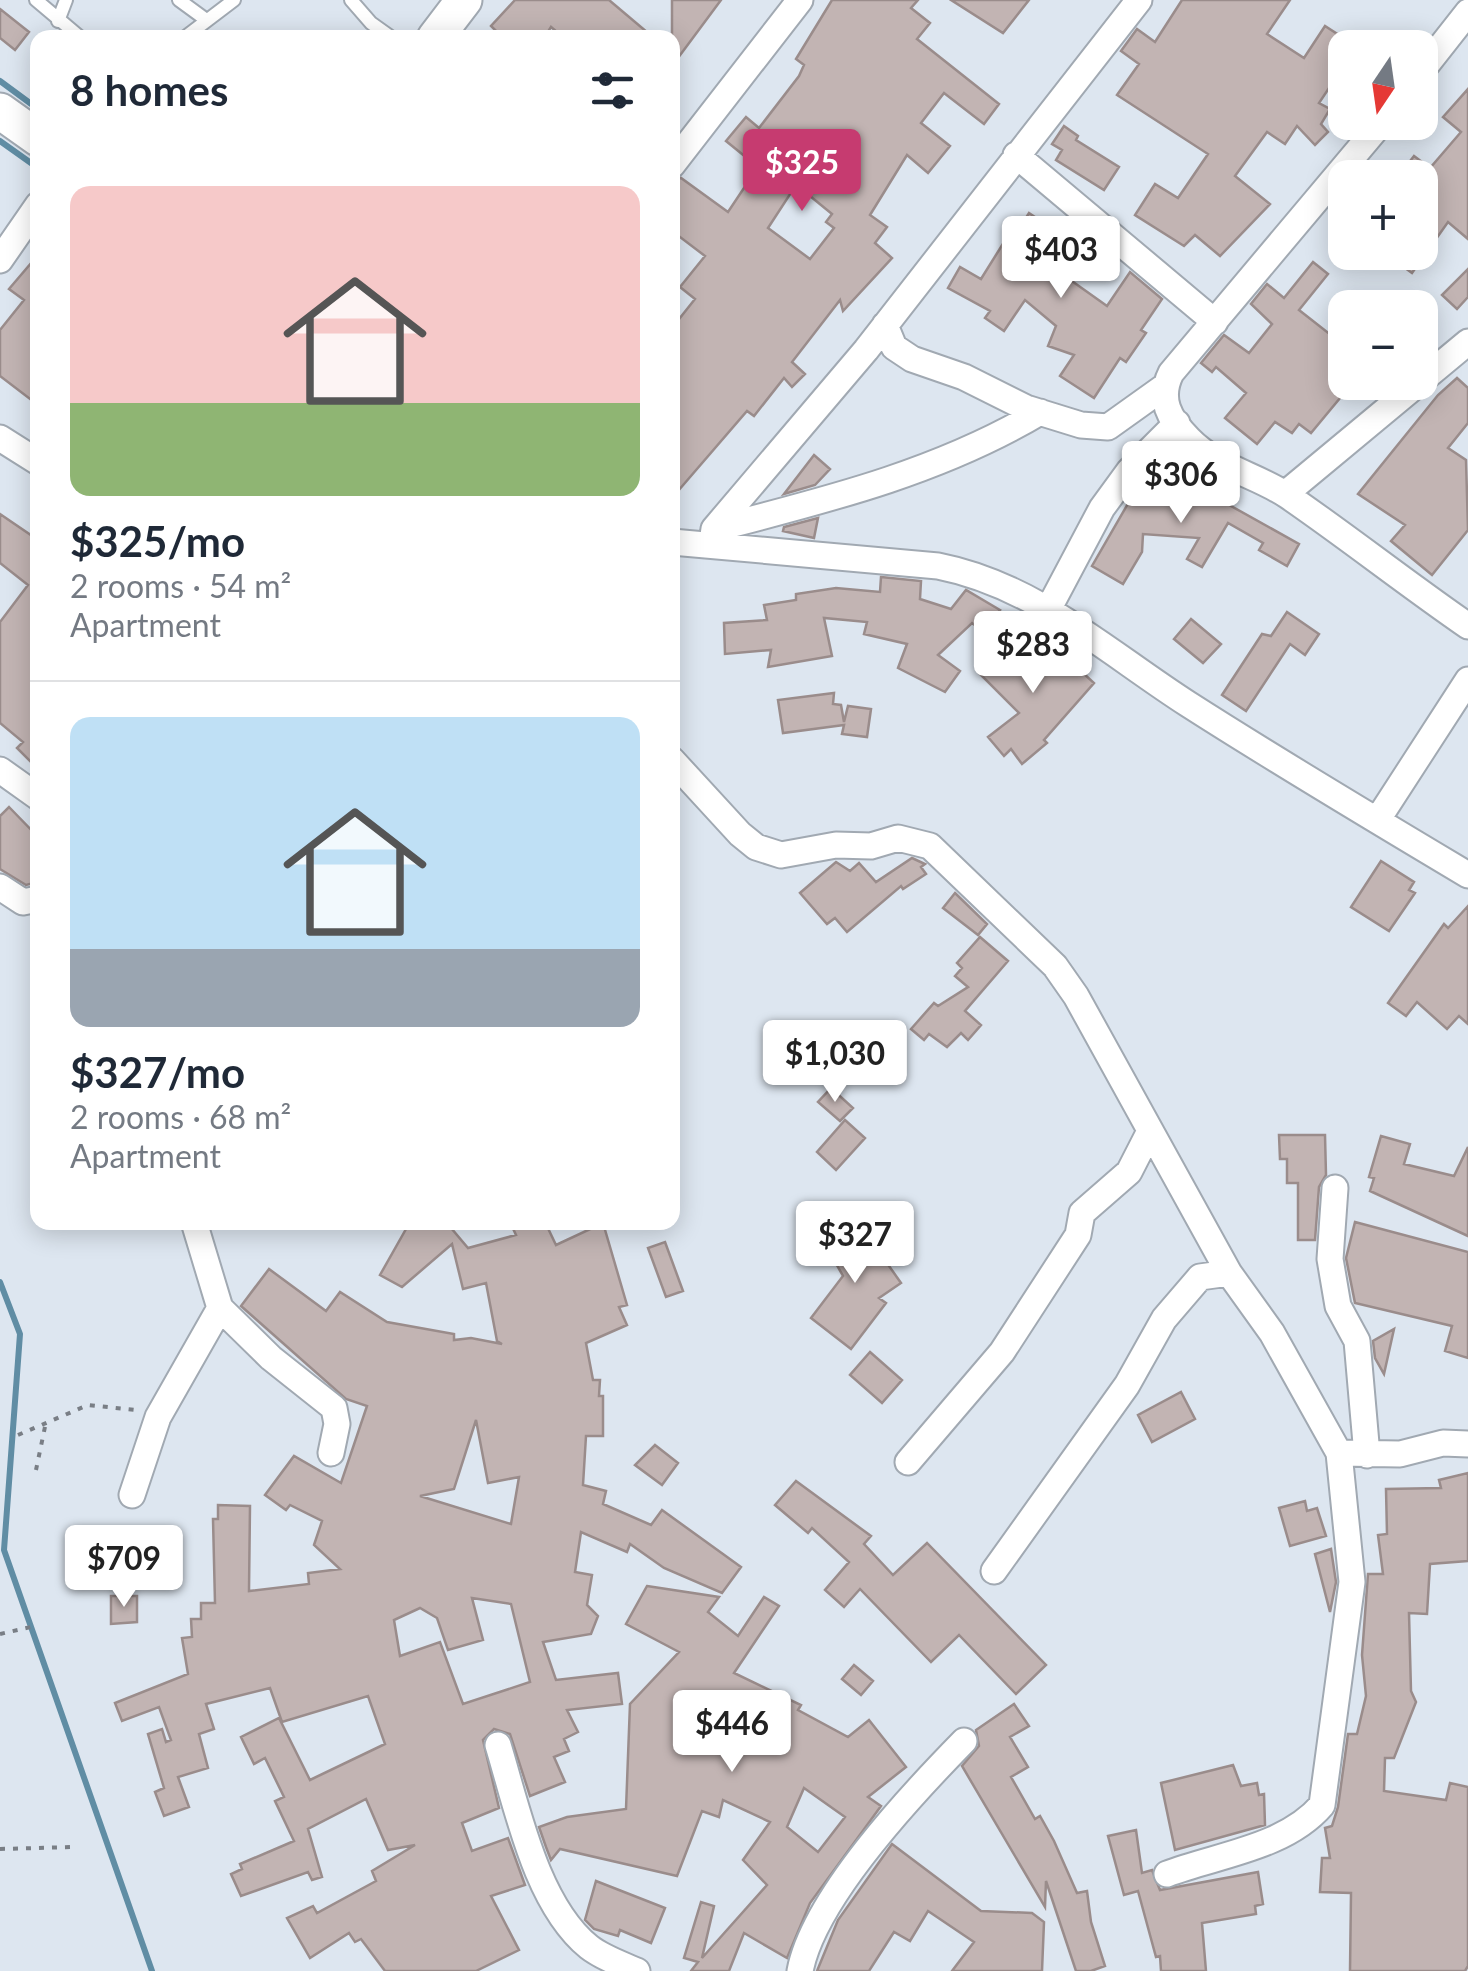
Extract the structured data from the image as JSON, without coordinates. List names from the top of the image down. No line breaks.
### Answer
{"north":"bottom","page":{"map_buttons":["+","−"],"heading":"8 homes","price":["$325","$403","$306","$283","$1,030","$327","$709","$446"],"list":[{"name":"$325/mo","note":"2 rooms · 54 m² · Apartment"},{"name":"$327/mo","note":"2 rooms · 68 m² · Apartment"}]}}
